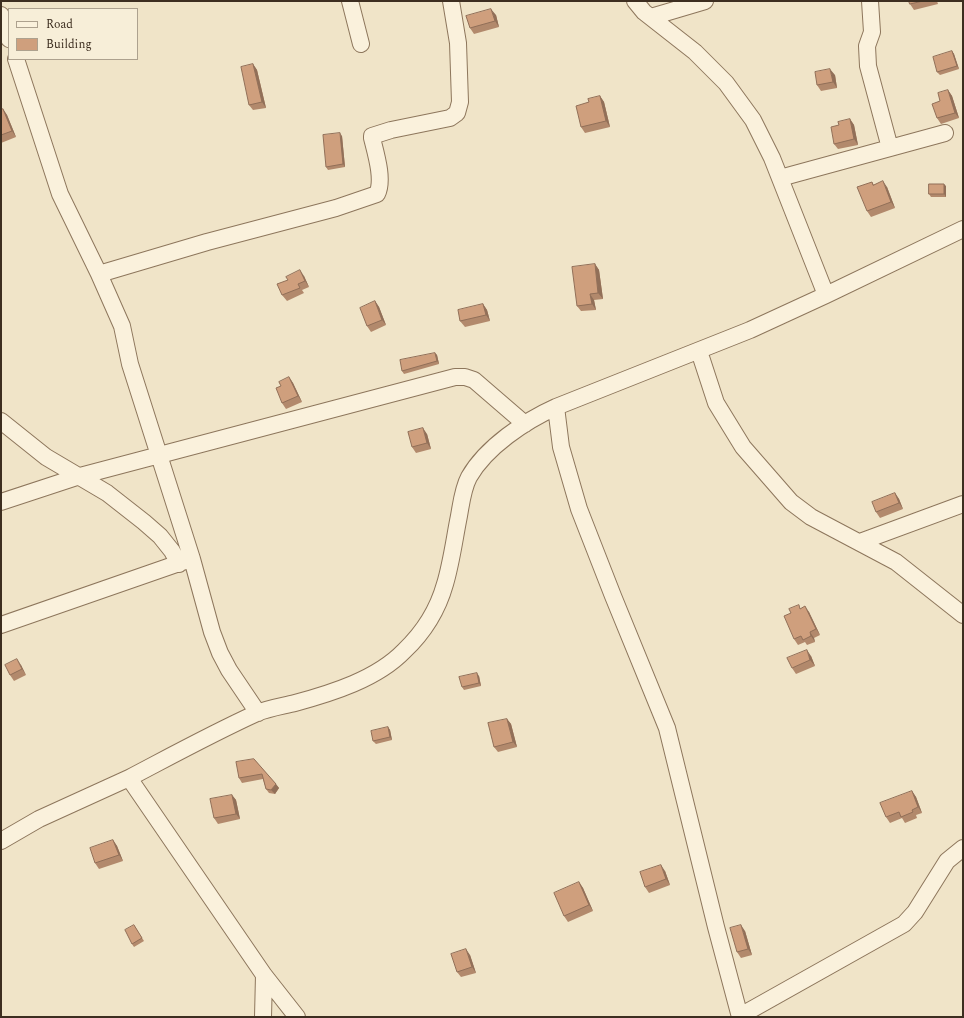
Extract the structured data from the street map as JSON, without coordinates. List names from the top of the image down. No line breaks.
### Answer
{"legend":["Road","Building"]}
